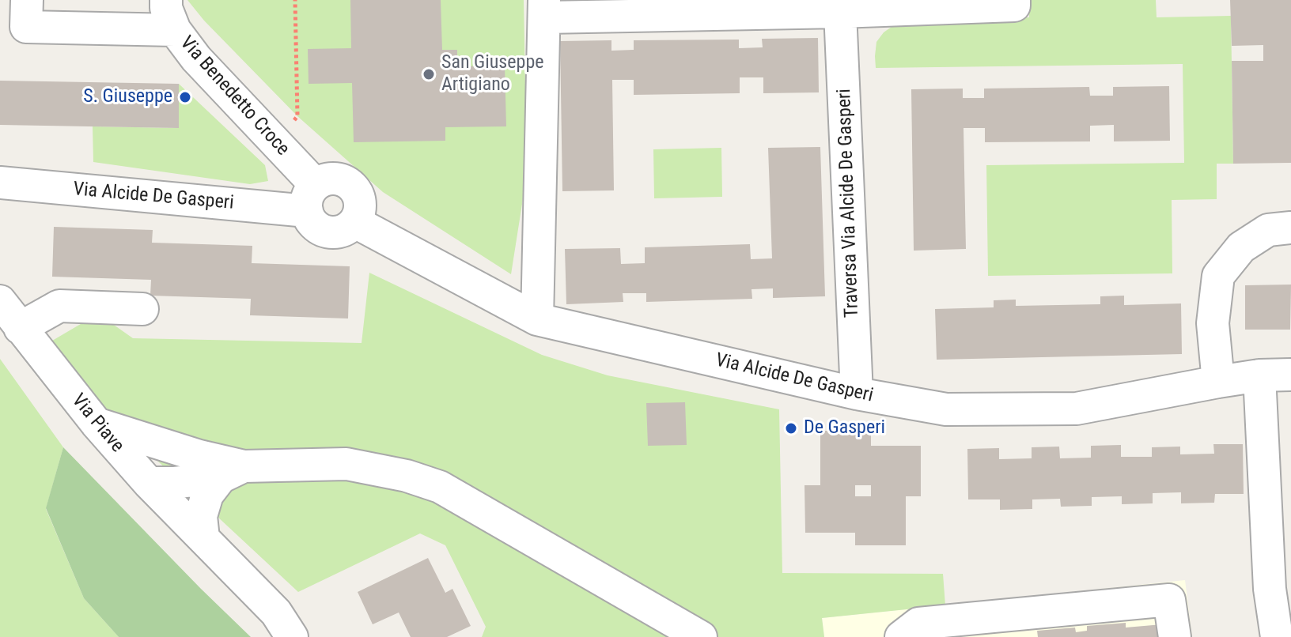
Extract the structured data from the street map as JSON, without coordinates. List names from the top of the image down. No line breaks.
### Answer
{"streets":{"street":["Via Benedetto Croce","Via Alcide De Gasperi","Traversa Via Alcide De Gasperi","Via Piave"]},"crossings":[["Via Benedetto Croce","Via Alcide De Gasperi"],["Via Alcide De Gasperi","Traversa Via Alcide De Gasperi"]],"places":["San Giuseppe Artigiano","S. Giuseppe","De Gasperi"]}
